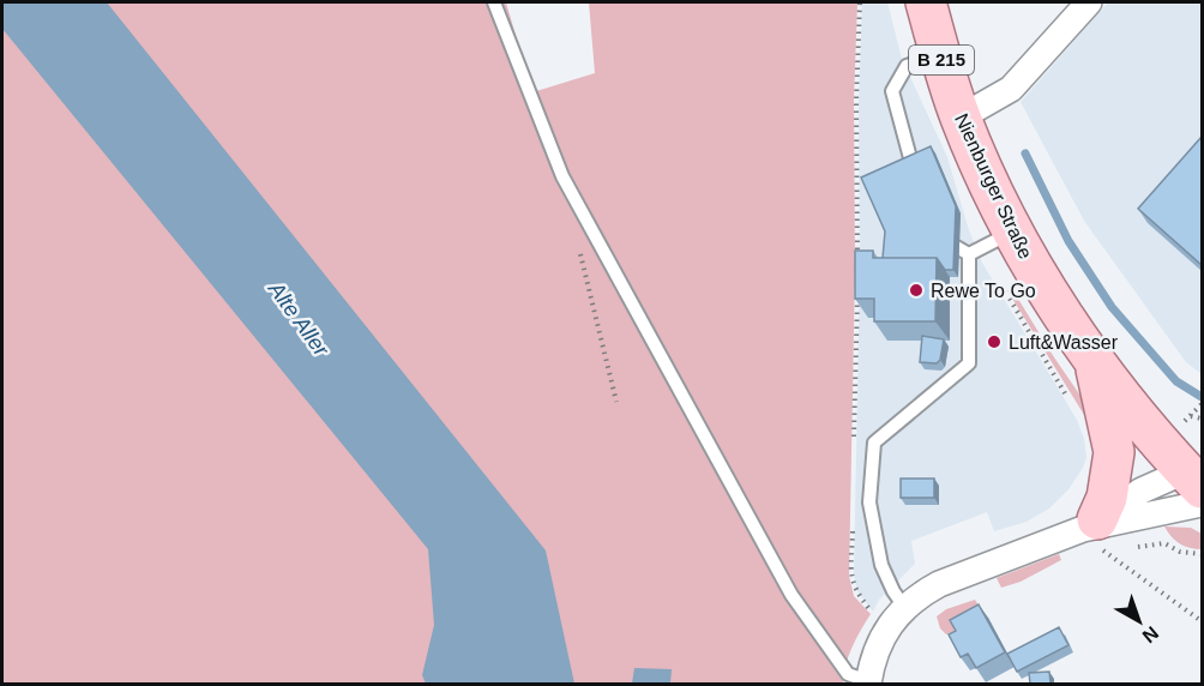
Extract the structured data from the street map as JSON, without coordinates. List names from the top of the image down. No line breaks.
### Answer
{"streets":{"main road":["B 215","Nienburger Straße"]},"water":["Alte Aller"],"places":["Rewe To Go","Luft&Wasser"],"north":"bottom right"}
